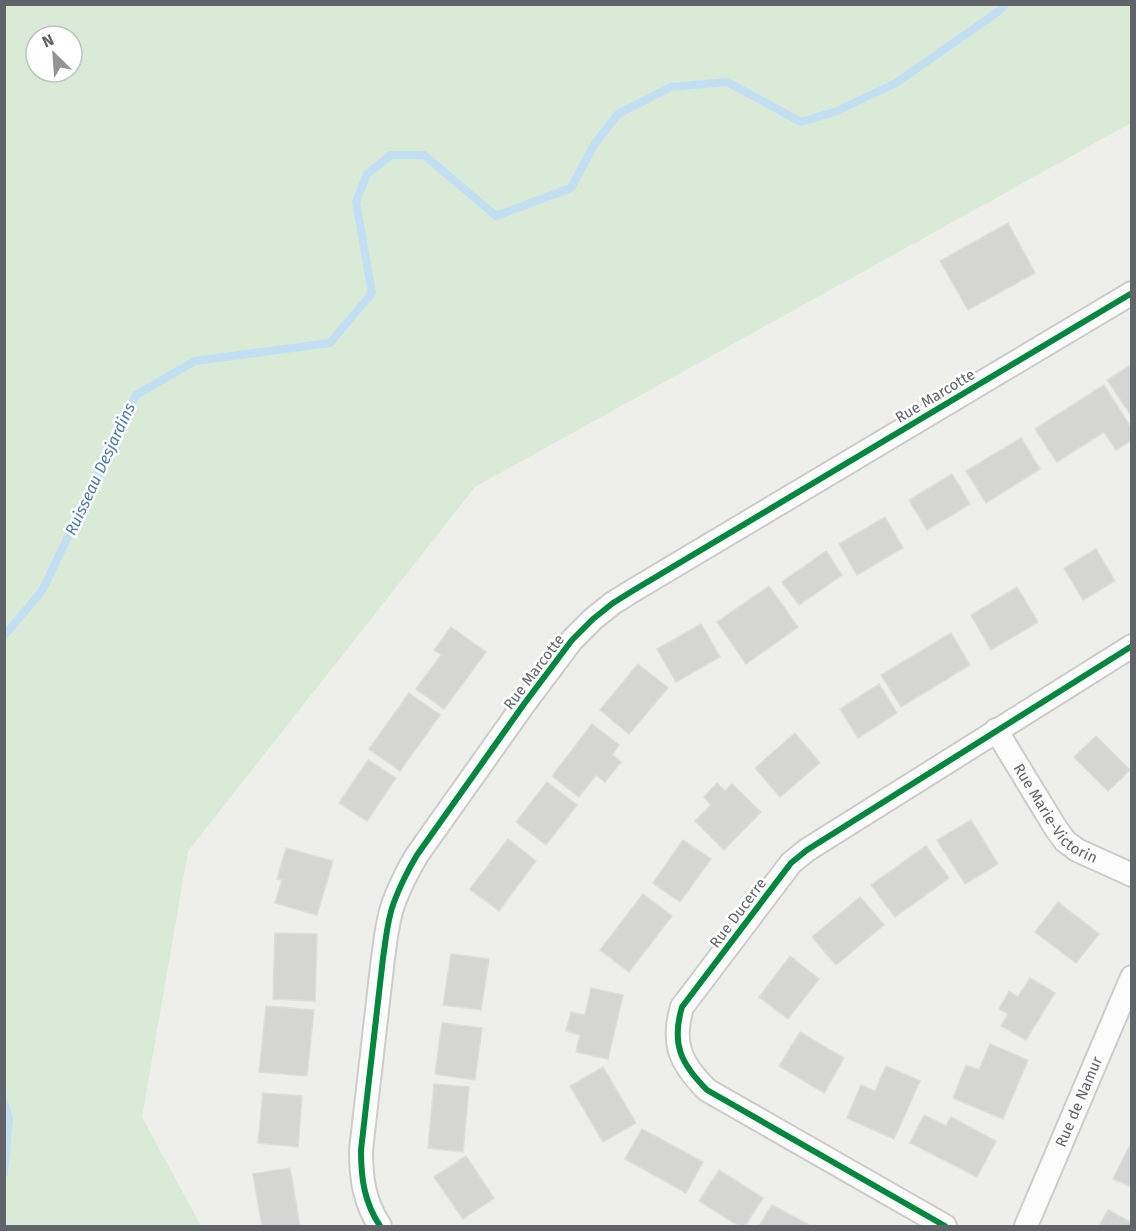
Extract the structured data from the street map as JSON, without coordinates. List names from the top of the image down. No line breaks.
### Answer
{"streets":{"street":["Rue Marcotte","Rue Marie-Victorin","Rue Ducerre","Rue de Namur"]},"crossings":[["Rue Marie-Victorin","Rue Ducerre"]],"water":["Ruisseau Desjardins"],"north":"top left"}
